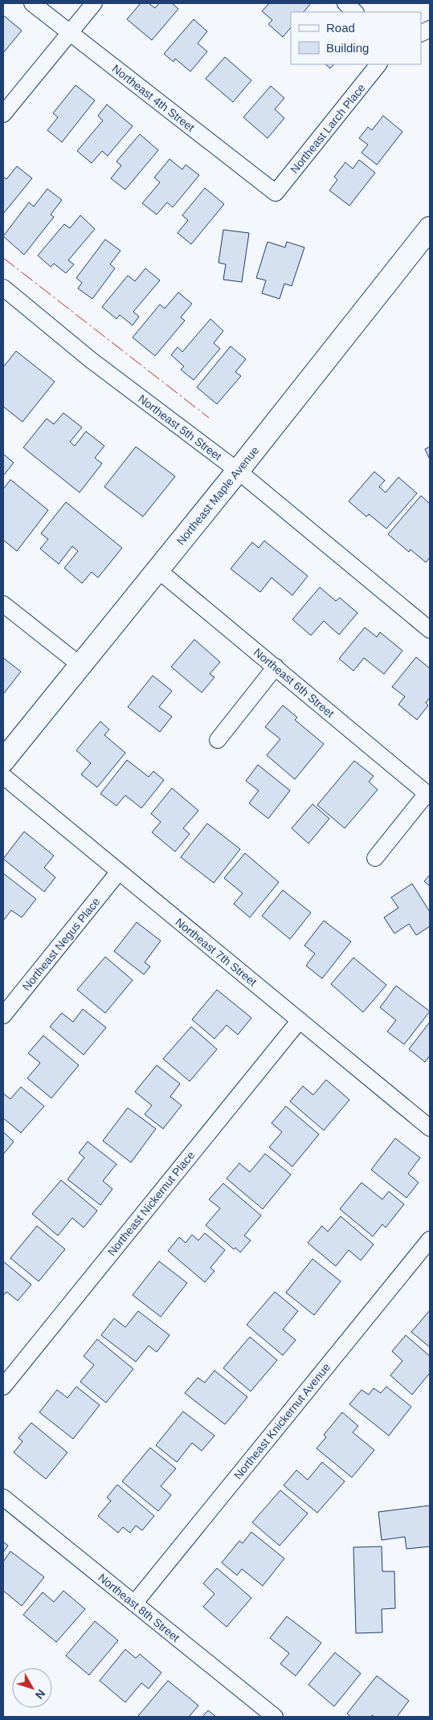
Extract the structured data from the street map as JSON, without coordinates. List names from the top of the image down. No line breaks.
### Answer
{"streets":{"main road":["Northeast Maple Avenue"],"street":["Northeast 4th Street","Northeast Larch Place","Northeast 5th Street","Northeast 6th Street","Northeast Negus Place","Northeast 7th Street","Northeast Nickernut Place","Northeast Knickernut Avenue","Northeast 8th Street"]},"crossings":[["Northeast 4th Street","Northeast Larch Place"],["Northeast 5th Street","Northeast Maple Avenue"],["Northeast Maple Avenue","Northeast 6th Street"],["Northeast Negus Place","Northeast 7th Street"],["Northeast 7th Street","Northeast Nickernut Place"],["Northeast Knickernut Avenue","Northeast 8th Street"]],"legend":["Road","Building"],"north":"bottom right"}
